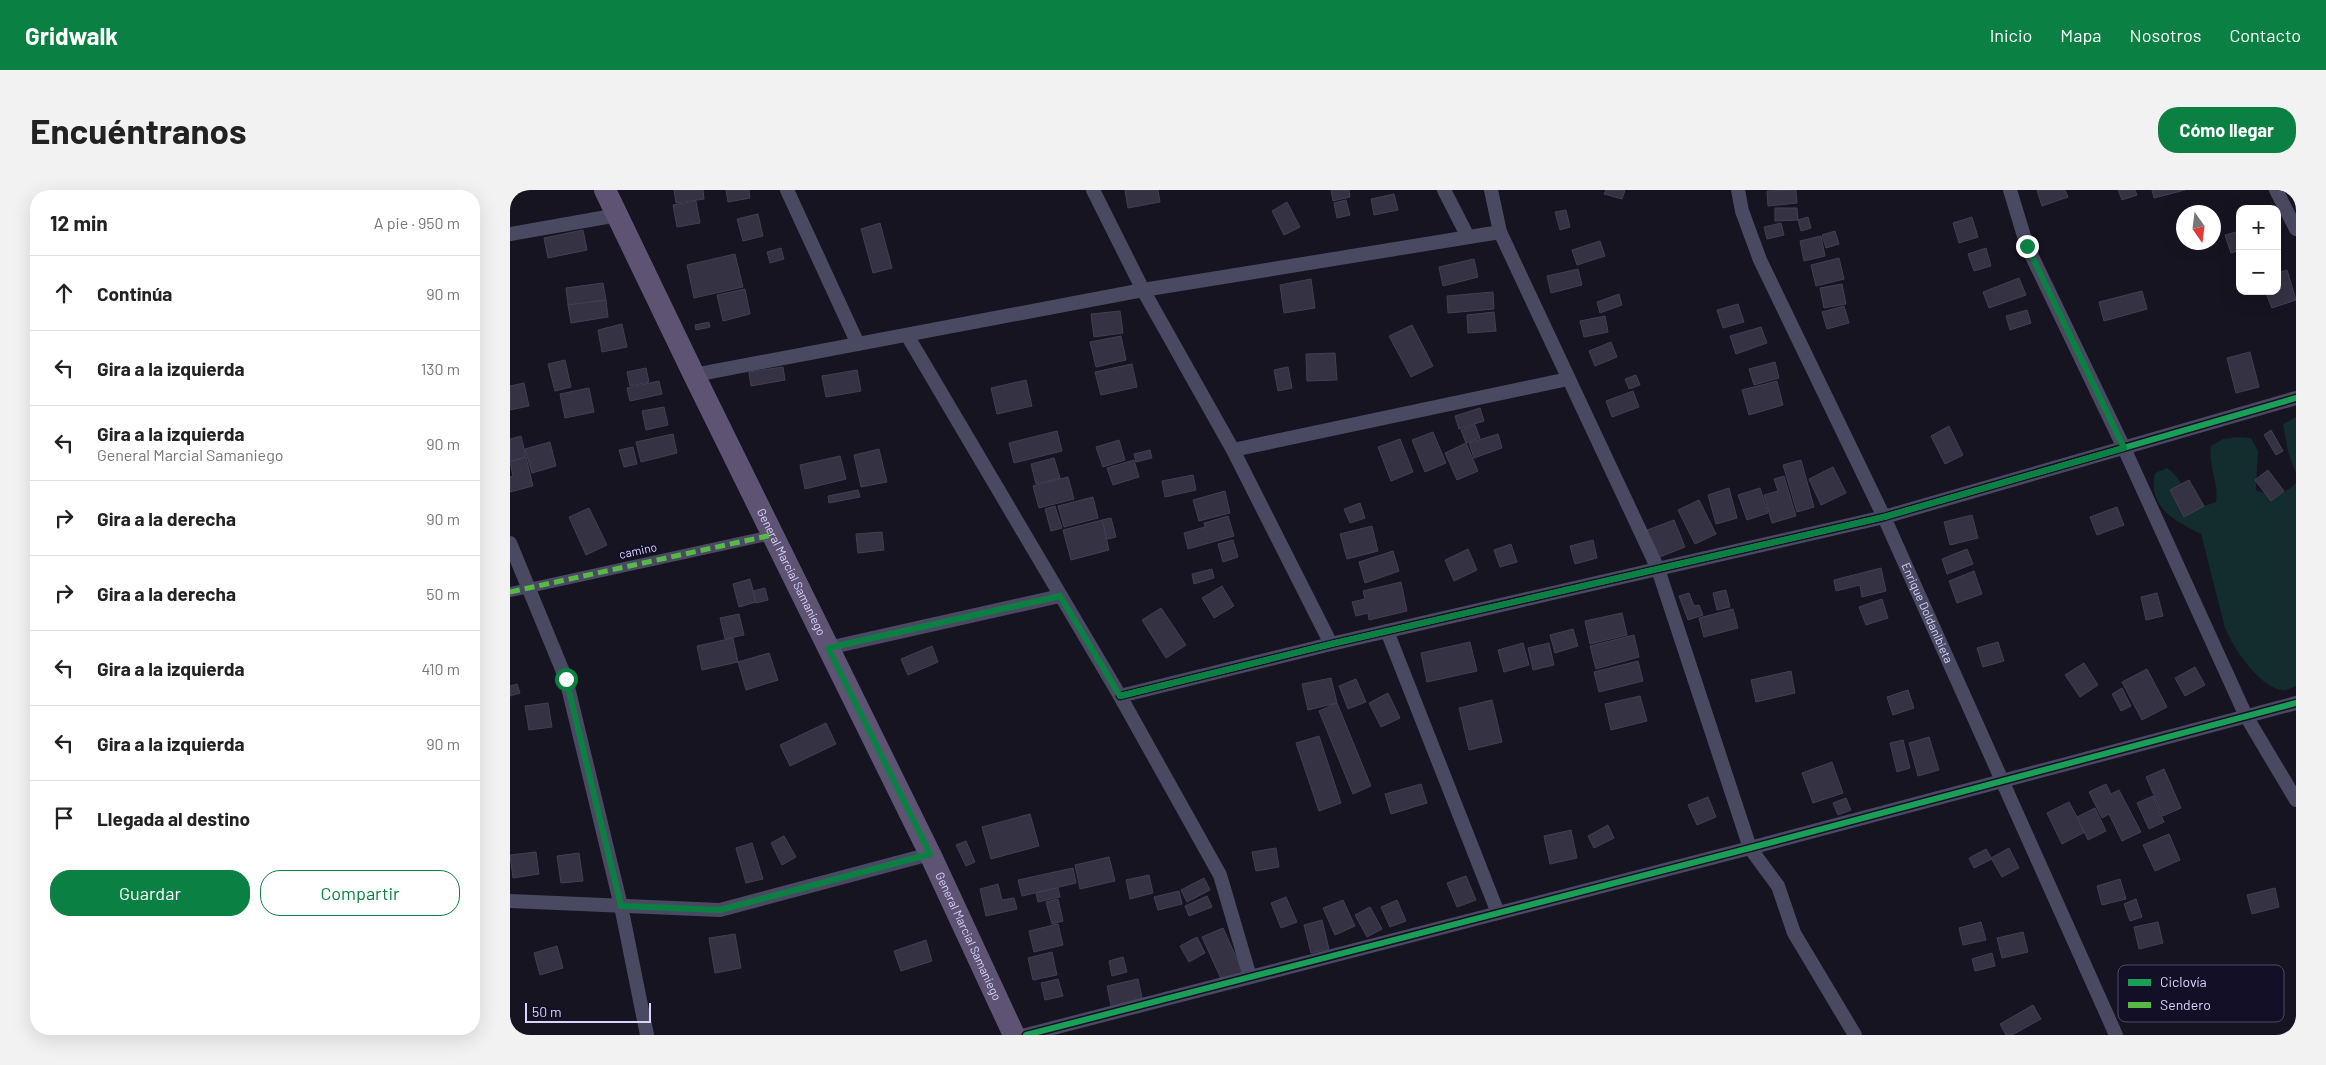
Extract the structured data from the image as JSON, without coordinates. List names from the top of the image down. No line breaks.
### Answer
{"streets":{"main road":["General Marcial Samaniego"],"street":["camino","Enrique Doldanibieta"]},"crossings":[["camino","General Marcial Samaniego"]],"legend":["Ciclovía","Sendero"],"scale_bar":"50 m","north":"bottom","page":{"header":"Gridwalk","nav":["Inicio","Mapa","Nosotros","Contacto"],"buttons":["Cómo llegar",["Guardar","Compartir"]],"title":"Encuéntranos","heading":["12 min","A pie · 950 m"],"map_buttons":["+","−"],"list":[["Continúa","90 m"],["Gira a la izquierda","130 m"],["Gira a la izquierda","General Marcial Samaniego","90 m"],["Gira a la derecha","90 m"],["Gira a la derecha","50 m"],["Gira a la izquierda","410 m"],["Gira a la izquierda","90 m"],"Llegada al destino"],"scale":"50 m"}}
